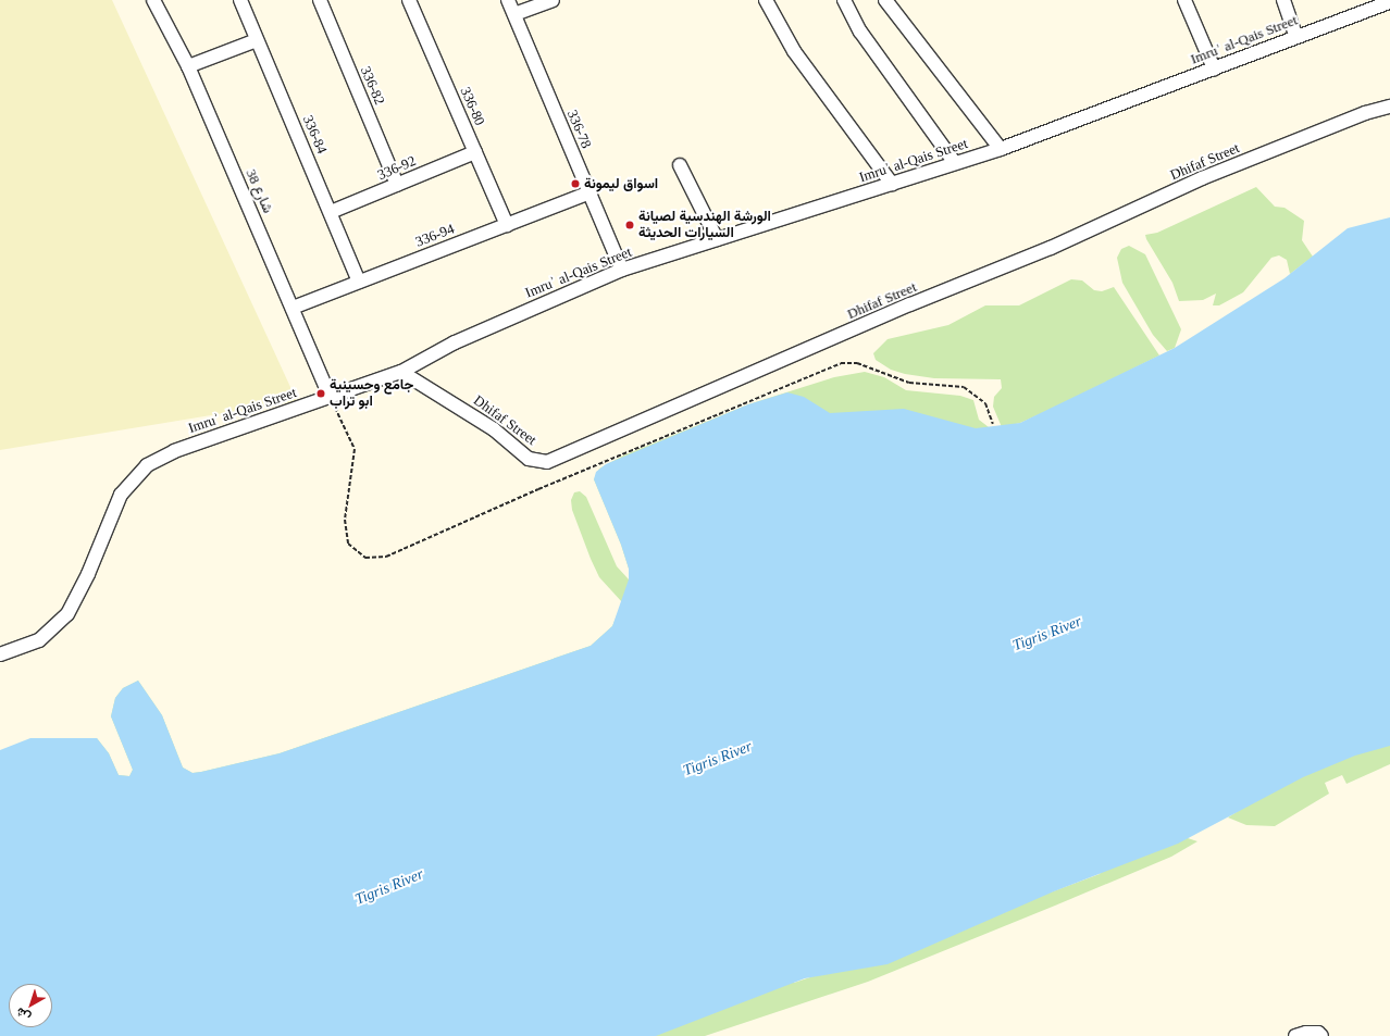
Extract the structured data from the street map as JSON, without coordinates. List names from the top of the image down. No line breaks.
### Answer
{"streets":{"street":["Imruʾ al-Qais Street","336-82","336-80","336-78","336-84","Dhifaf Street","336-92","شارع 38","336-94"]},"crossings":[["Imruʾ al-Qais Street","336-78"],["Imruʾ al-Qais Street","Dhifaf Street"],["Imruʾ al-Qais Street","شارع 38"],["336-82","336-92"],["336-80","336-92"],["336-80","336-94"],["336-78","336-94"],["336-84","336-92"],["336-84","336-94"],["شارع 38","336-94"]],"water":["Tigris River"],"places":["اسواق ليمونة","الورشة الهندسية لصيانة السيارات الحديثة","جامع وحسينية ابو تراب"],"north":"bottom left"}
